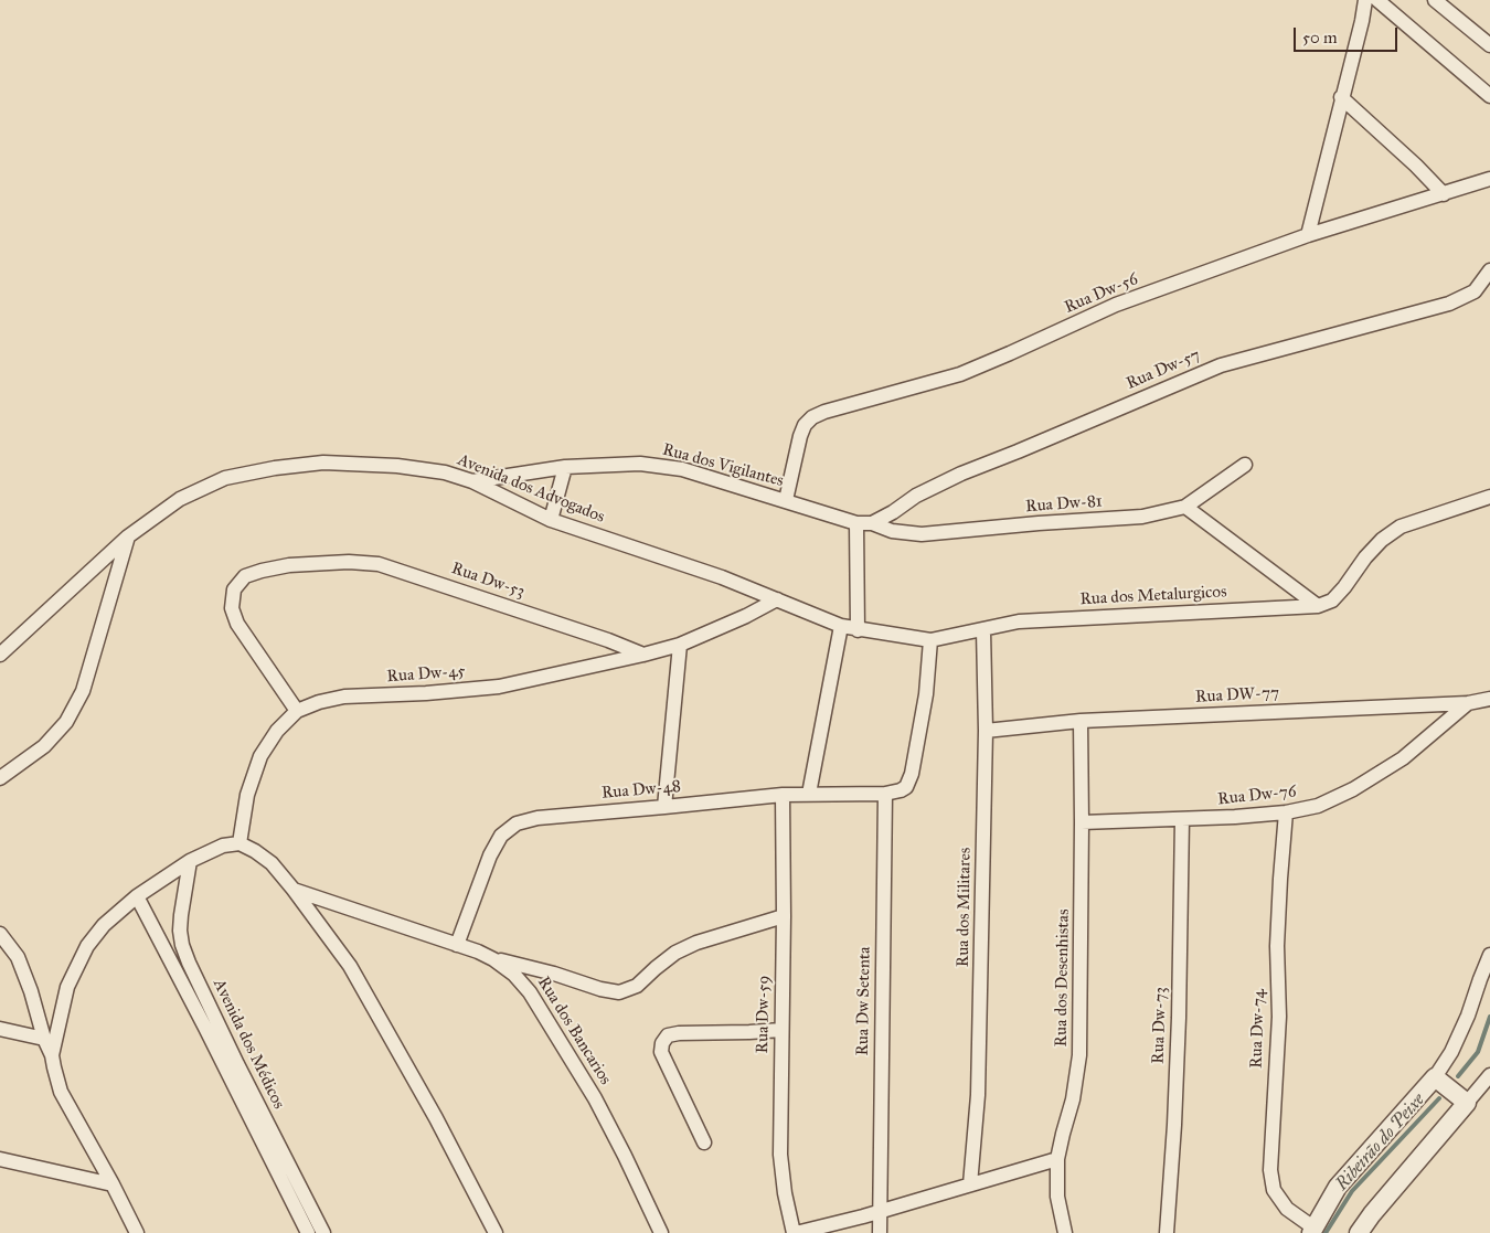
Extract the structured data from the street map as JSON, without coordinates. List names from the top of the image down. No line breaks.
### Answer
{"streets":{"street":["Rua Dw-56","Rua Dw-57","Rua dos Vigilantes","Avenida dos Advogados","Rua Dw-81","Rua Dw-53","Rua dos Metalurgicos","Rua Dw-45","Rua DW-77","Rua Dw-48","Rua Dw-76","Rua dos Militares","Rua dos Desenhistas","Rua Dw Setenta","Rua Dw-59","Rua Dw-73","Rua Dw-74","Rua dos Bancarios","Avenida dos Médicos"]},"crossings":[["Rua Dw-56","Rua dos Vigilantes"],["Rua Dw-57","Rua dos Vigilantes"],["Rua Dw-57","Rua Dw-81"],["Rua dos Vigilantes","Avenida dos Advogados"],["Avenida dos Advogados","Rua dos Metalurgicos"],["Avenida dos Advogados","Rua Dw-45"],["Avenida dos Advogados","Rua Dw-48"],["Rua Dw-53","Rua Dw-45"],["Rua dos Metalurgicos","Rua Dw-48"],["Rua dos Metalurgicos","Rua dos Militares"],["Rua DW-77","Rua Dw-76"],["Rua DW-77","Rua dos Militares"],["Rua DW-77","Rua dos Desenhistas"],["Rua Dw-48","Rua Dw Setenta"],["Rua Dw-48","Rua Dw-59"],["Rua Dw-48","Rua dos Bancarios"],["Rua Dw-76","Rua dos Desenhistas"],["Rua Dw-76","Rua Dw-73"],["Rua Dw-76","Rua Dw-74"]],"water":["Ribeirão do Peixe"],"scale_bar":"50 m"}
